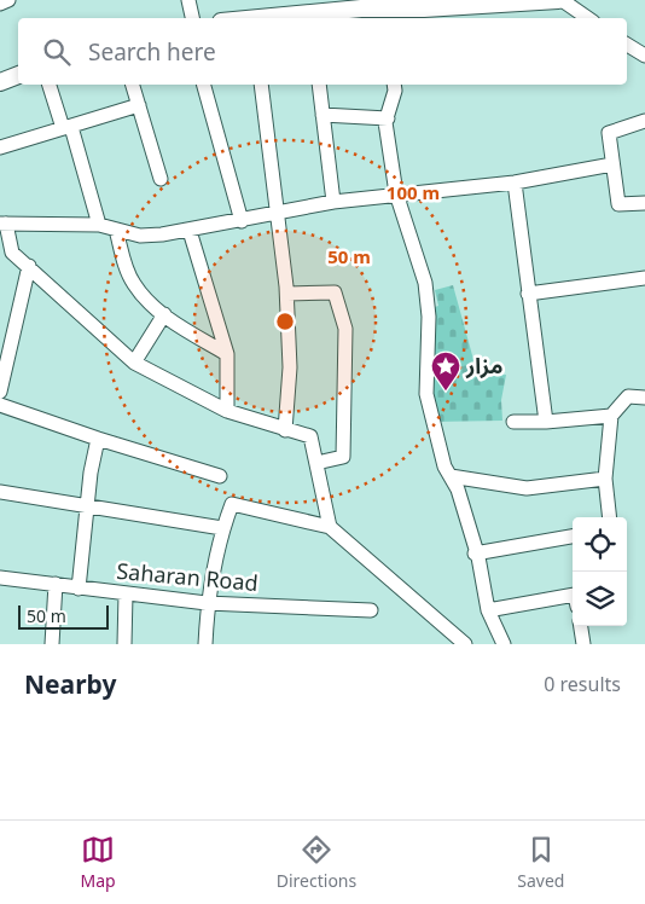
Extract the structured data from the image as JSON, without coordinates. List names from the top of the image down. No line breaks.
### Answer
{"streets":{"street":["Saharan Road"]},"places":{"place":["مزار"]},"scale_bar":"50 m","page":{"search":"Search here","scale":"50 m","heading":["Nearby","0 results"],"nav":["Map","Directions","Saved"]},"rings":["100 m","50 m"]}
